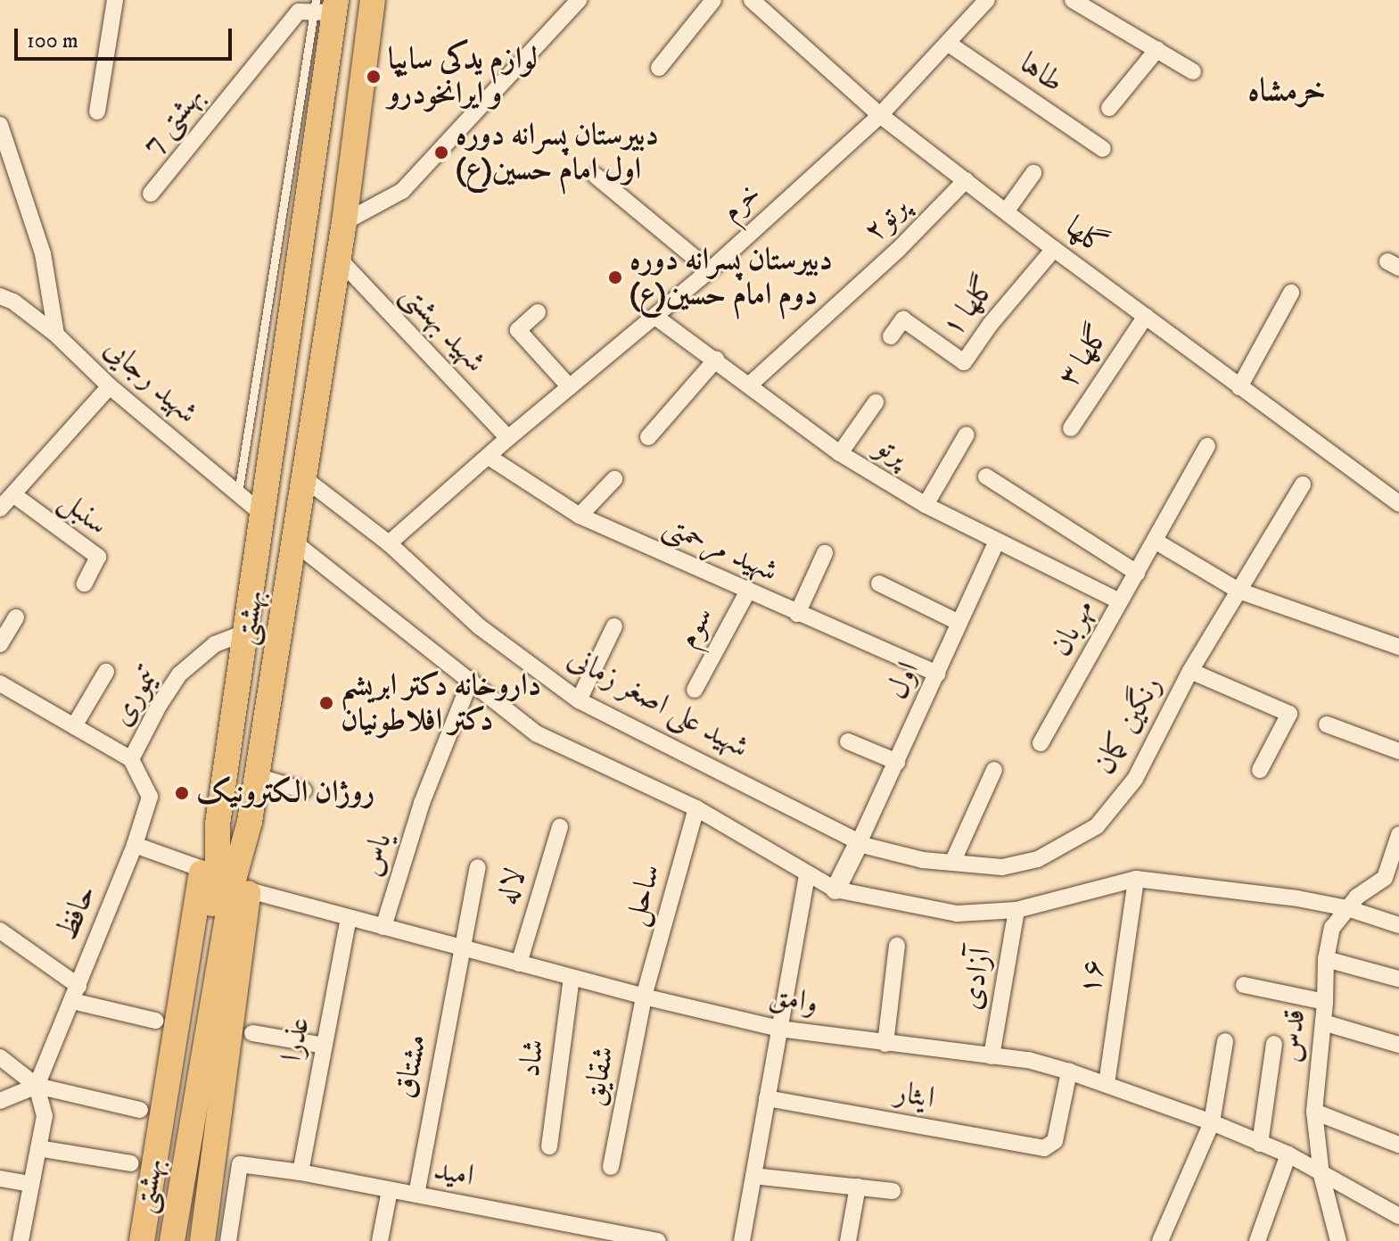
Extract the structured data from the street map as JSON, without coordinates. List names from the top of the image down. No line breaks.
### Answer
{"streets":{"main road":["بهشتی"],"street":["طاها","بهشتی 7","خرم","پرتو۲","گلها","گلها ۱","شهید بهشتی","گلها ۳","شهید رجایی","پرتو","سنبل","شهید مرحمتی","سوم","مهربان","اول","تیموری","شهید علی اصغر زمانی","رنگین کمان","یاس","لاله","ساحل","حافظ","۱۶","آزادی","وامق","قدس","عذرا","شاد","مشتاق","شقایق","ایثار","امید"]},"crossings":[["طاها","خرم"],["بهشتی 7","بهشتی"],["خرم","گلها"],["خرم","شهید بهشتی"],["خرم","پرتو"],["خرم","شهید مرحمتی"],["خرم","شهید علی اصغر زمانی"],["پرتو۲","گلها"],["پرتو۲","پرتو"],["گلها","گلها ۱"],["گلها","گلها ۳"],["شهید بهشتی","بهشتی"],["شهید رجایی","بهشتی"],["پرتو","مهربان"],["پرتو","اول"],["شهید مرحمتی","سوم"],["شهید مرحمتی","اول"],["بهشتی","تیموری"],["بهشتی","شهید علی اصغر زمانی"],["اول","شهید علی اصغر زمانی"],["تیموری","حافظ"],["شهید علی اصغر زمانی","رنگین کمان"],["یاس","وامق"],["لاله","وامق"],["ساحل","وامق"],["ساحل","شقایق"],["۱۶","وامق"],["آزادی","وامق"],["وامق","قدس"],["وامق","عذرا"],["وامق","شاد"],["وامق","مشتاق"],["وامق","شقایق"],["وامق","ایثار"],["عذرا","امید"],["مشتاق","امید"]],"districts":["خرمشاه"],"places":["لوازم یدکی سایپا و ایرانخودرو","دبیرستان پسرانه دوره اول امام حسین(ع)","دبیرستان پسرانه دوره دوم امام حسین(ع)","داروخانه دکتر ابریشم دکتر افلاطونیان","روژان الکترونیک"],"scale_bar":"100 m"}
